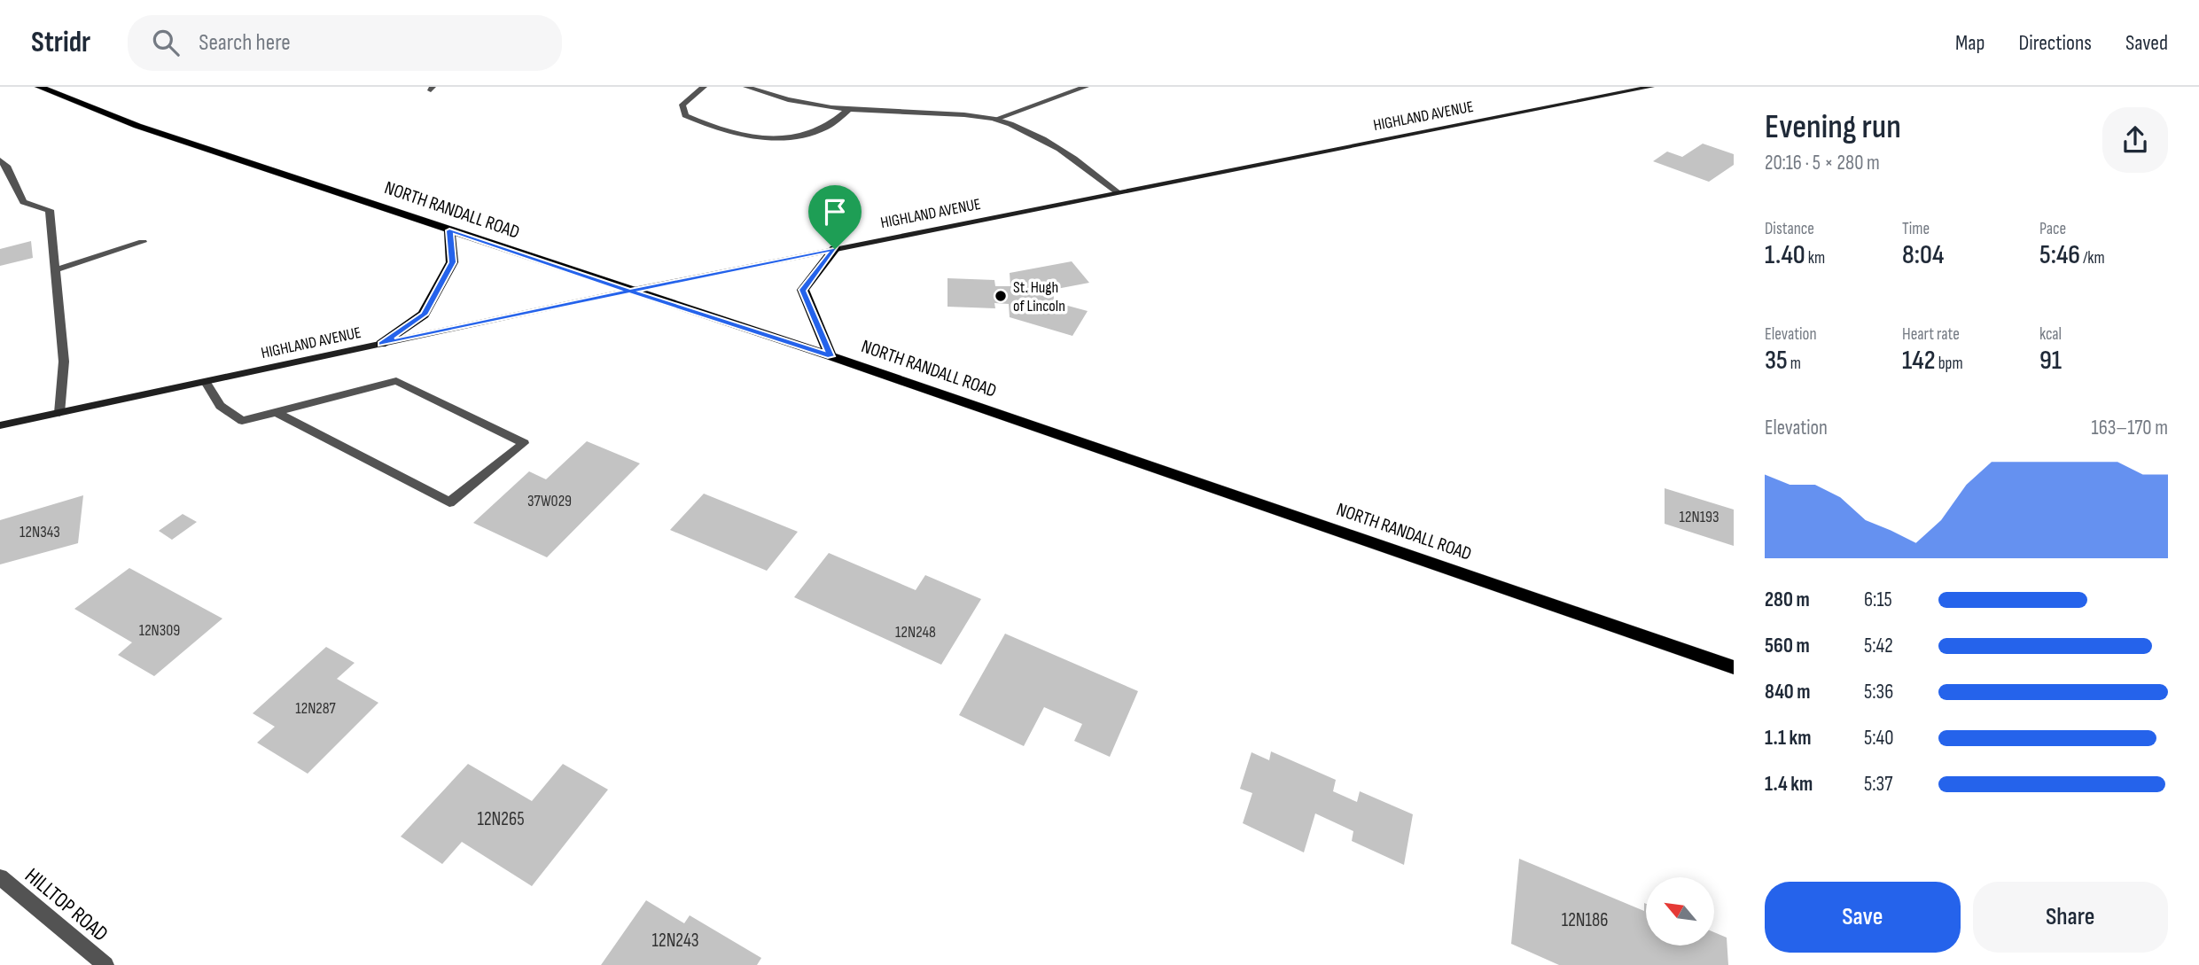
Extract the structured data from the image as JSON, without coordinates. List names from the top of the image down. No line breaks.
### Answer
{"streets":{"main road":["HIGHLAND AVENUE","NORTH RANDALL ROAD"],"street":["HILLTOP ROAD"]},"crossings":[["HIGHLAND AVENUE","NORTH RANDALL ROAD"]],"places":["St. Hugh of Lincoln"],"house_numbers":["37W029","12N193","12N343","12N309","12N248","12N287","12N265","12N186","12N243"],"north":"top left","page":{"header":"Stridr","search":"Search here","nav":["Map","Directions","Saved"],"heading":["Evening run","20:16 · 5 × 280 m"],"stats":[["Distance","1.40 km"],["Time","8:04"],["Pace","5:46 /km"],["Elevation","35 m"],["Heart rate","142 bpm"],["kcal","91"]],"chart":["Elevation","163–170 m"],"list":[{"name":"280 m","note":"6:15"},{"name":"560 m","note":"5:42"},{"name":"840 m","note":"5:36"},{"name":"1.1 km","note":"5:40"},{"name":"1.4 km","note":"5:37"}],"buttons":["Save","Share"]}}
